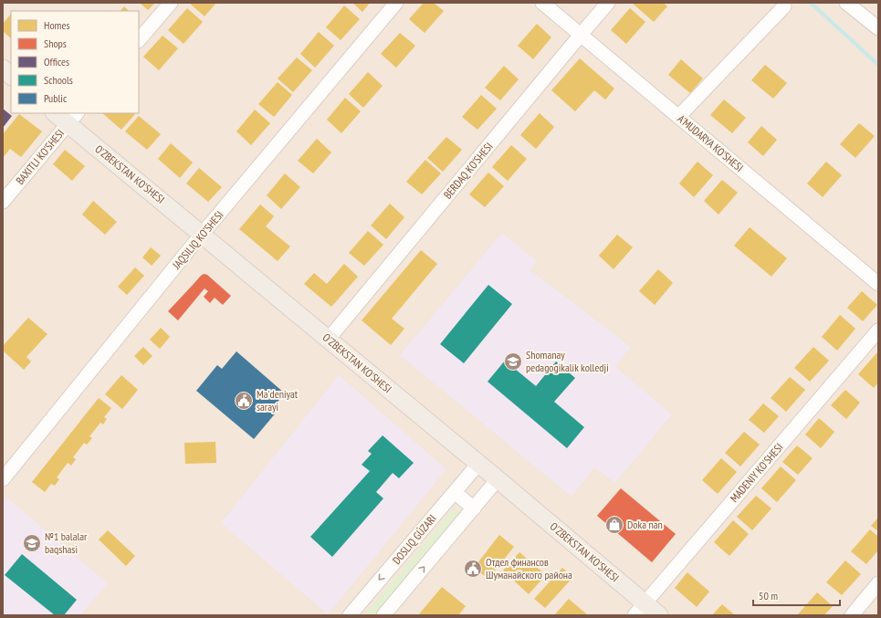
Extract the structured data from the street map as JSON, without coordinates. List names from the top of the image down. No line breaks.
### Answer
{"streets":{"main road":["O'ZBEKSTAN KO'SHESI"],"street":["A'MUDARYA KO'SHESI","BAXITLI KO'SHESI","BERDAQ KO'SHESI","JAQSILIQ KO'SHESI","MADENIY KO'SHESI"]},"crossings":[["A'MUDARYA KO'SHESI","BERDAQ KO'SHESI"],["BAXITLI KO'SHESI","O'ZBEKSTAN KO'SHESI"],["BERDAQ KO'SHESI","O'ZBEKSTAN KO'SHESI"],["O'ZBEKSTAN KO'SHESI","JAQSILIQ KO'SHESI"],["O'ZBEKSTAN KO'SHESI","MADENIY KO'SHESI"]],"places":{"school or university":["Shomanay pedagogikalik kolledji","№1 balalar baqshasi"],"public building":["Ma'deniyat sarayi","Отдел финансов Шуманайского района"],"shop":["Doka nan"]},"legend":["Homes","Shops","Offices","Schools","Public"],"scale_bar":"50 m"}
